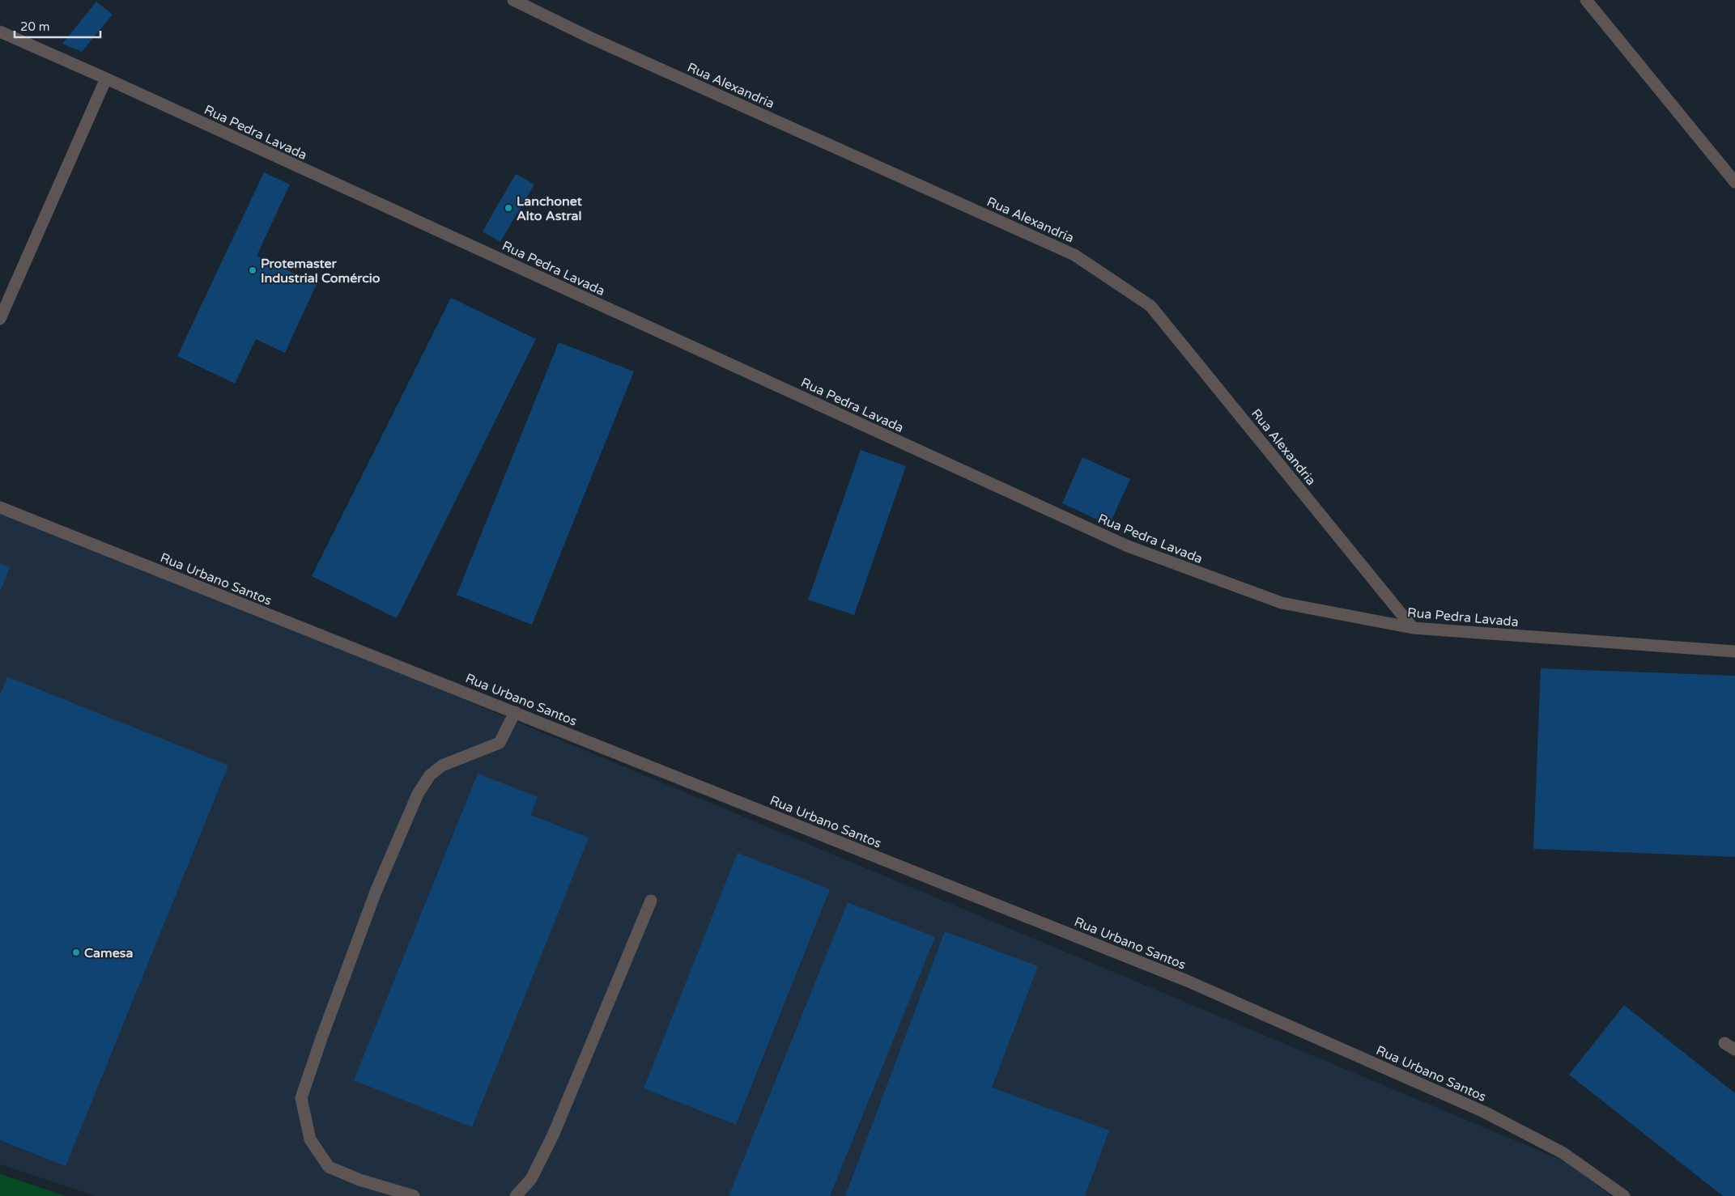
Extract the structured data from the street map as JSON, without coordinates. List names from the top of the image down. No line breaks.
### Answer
{"streets":{"street":["Rua Alexandria","Rua Pedra Lavada","Rua Urbano Santos"]},"crossings":[["Rua Alexandria","Rua Pedra Lavada"]],"places":["Lanchonet Alto Astral","Protemaster Industrial Comércio","Camesa"],"scale_bar":"20 m"}
